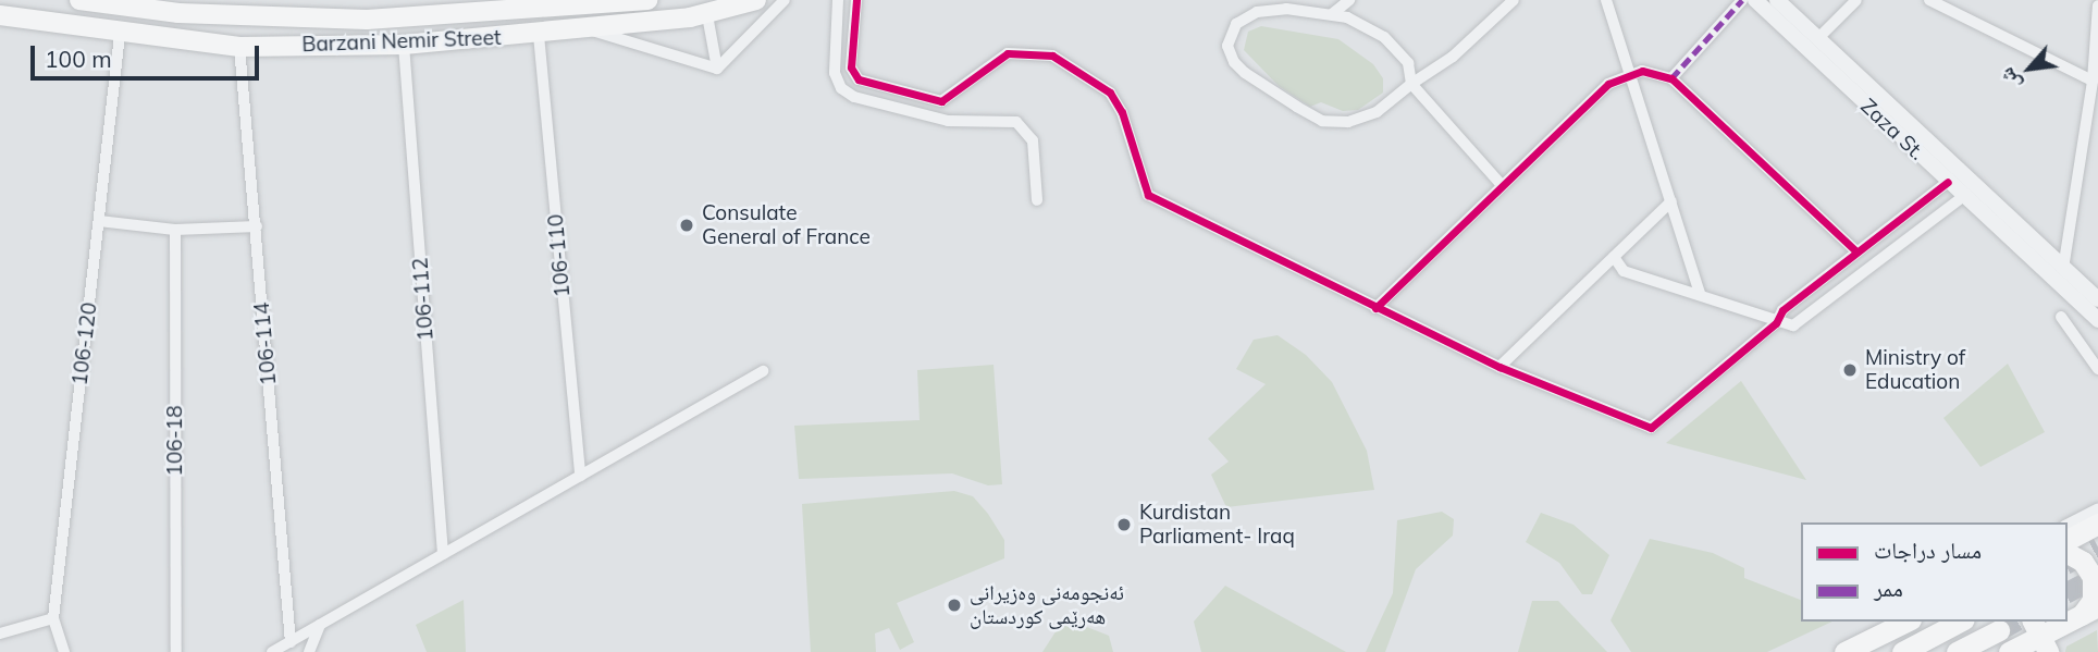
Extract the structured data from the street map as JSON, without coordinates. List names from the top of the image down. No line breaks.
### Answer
{"streets":{"main road":["Barzani Nemir Street"],"street":["Zaza St.","106-110","106-112","106-120","106-114","106-18"]},"crossings":[["Barzani Nemir Street","106-110"],["Barzani Nemir Street","106-112"],["Barzani Nemir Street","106-120"],["Barzani Nemir Street","106-114"]],"places":["Consulate General of France","Ministry of Education","Kurdistan Parliament- Iraq","ئەنجومەنی وەزیرانی هەرێمی کوردستان"],"legend":["مسار دراجات","ممر"],"scale_bar":"100 m","north":"bottom left"}
